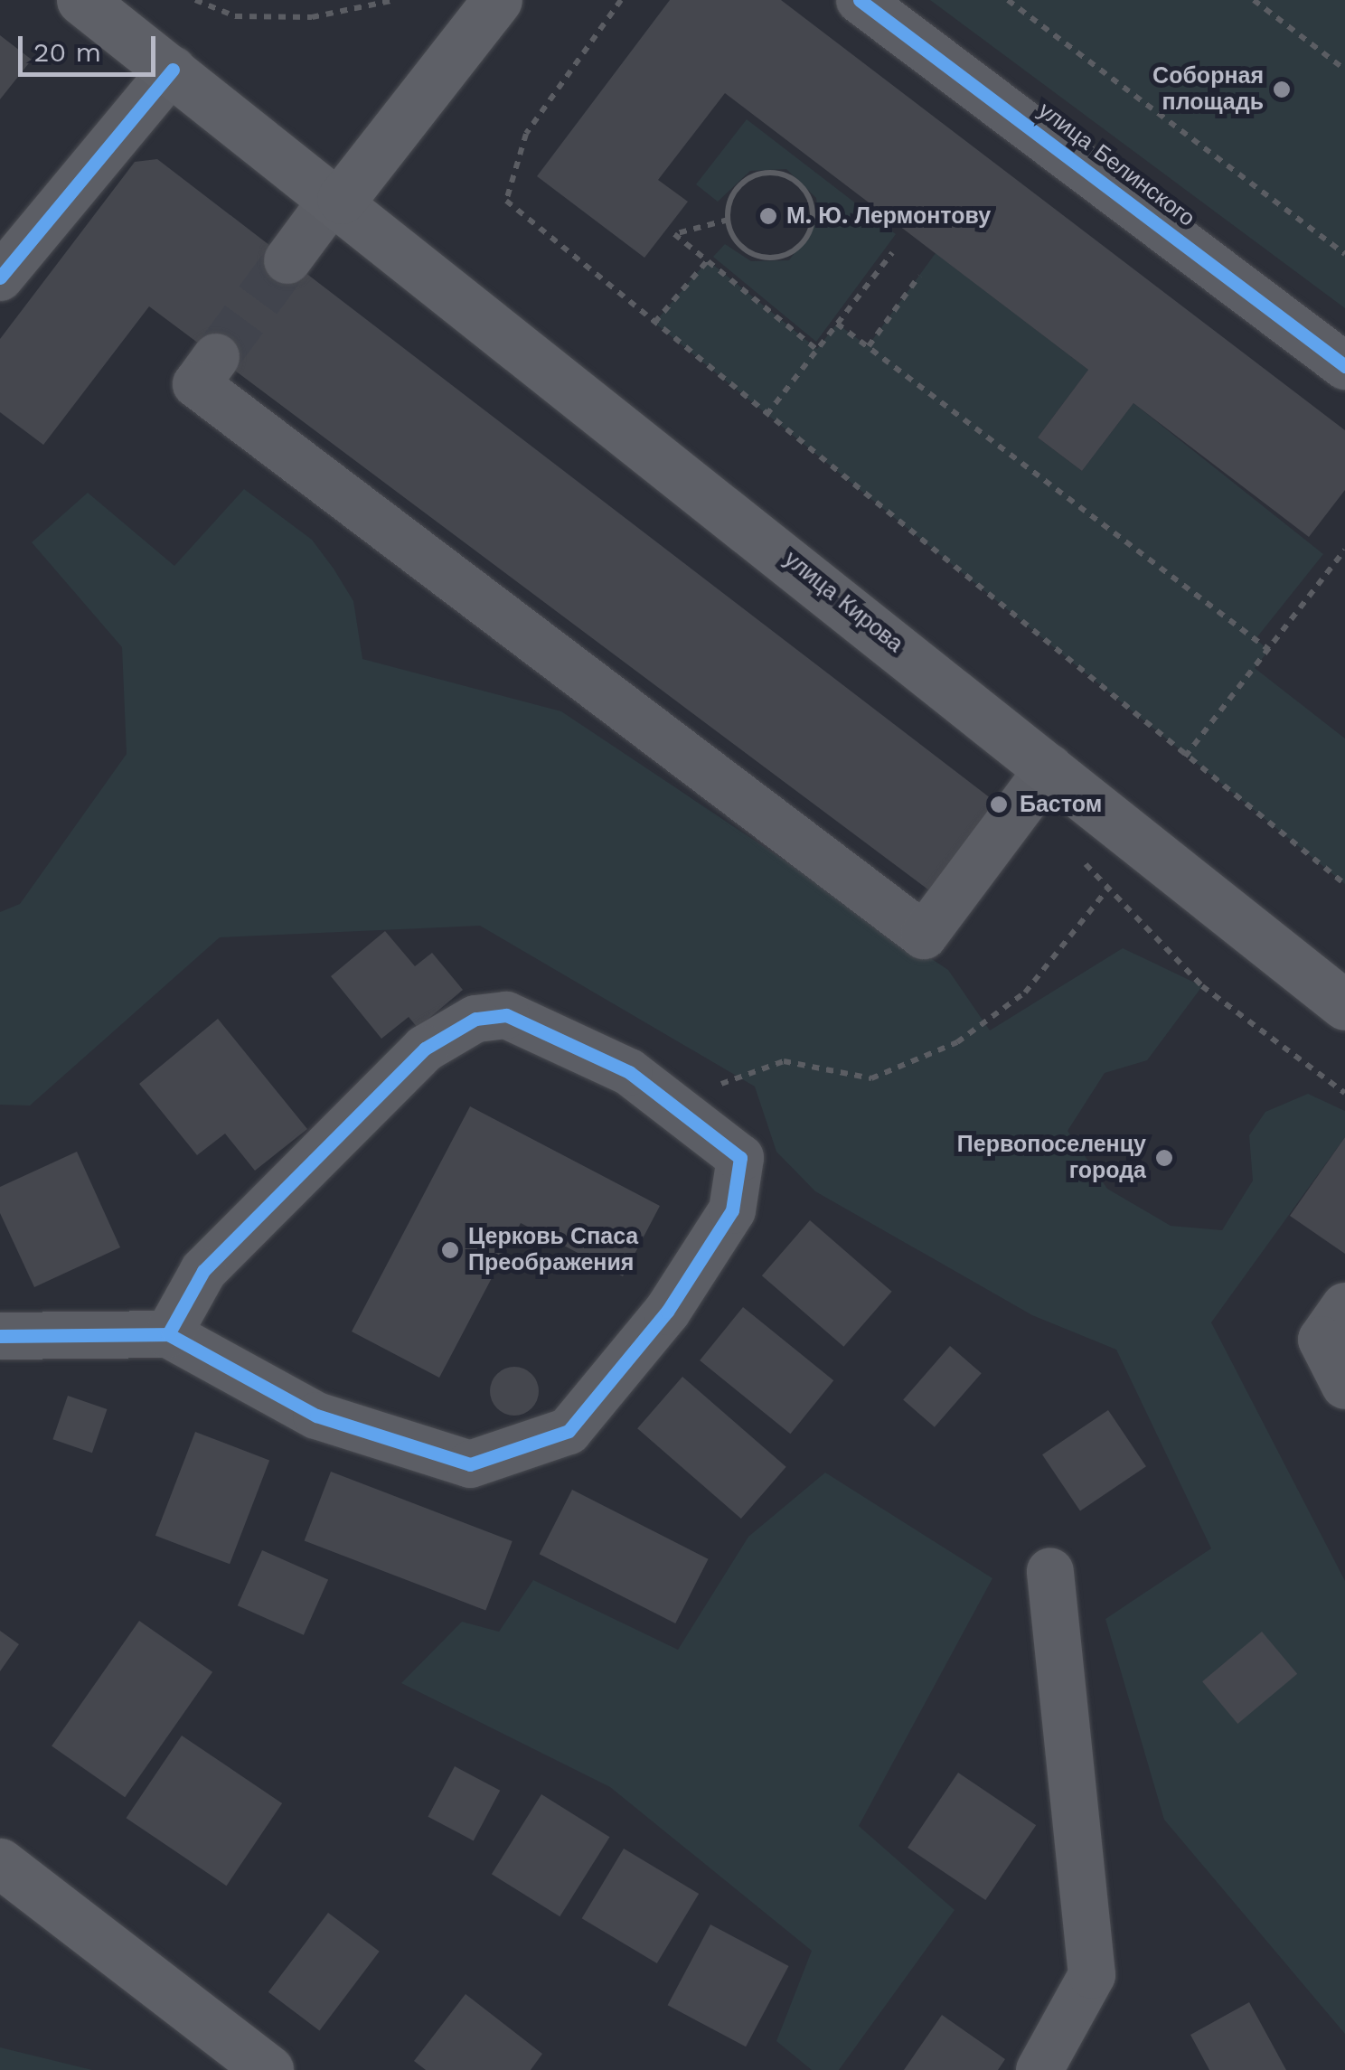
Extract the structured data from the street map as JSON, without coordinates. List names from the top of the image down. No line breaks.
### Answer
{"streets":{"main road":["улица Кирова"],"street":["улица Белинского"]},"places":["Соборная площадь","М. Ю. Лермонтову","Бастом","Первопоселенцу города","Церковь Спаса Преображения"],"scale_bar":"20 m"}
